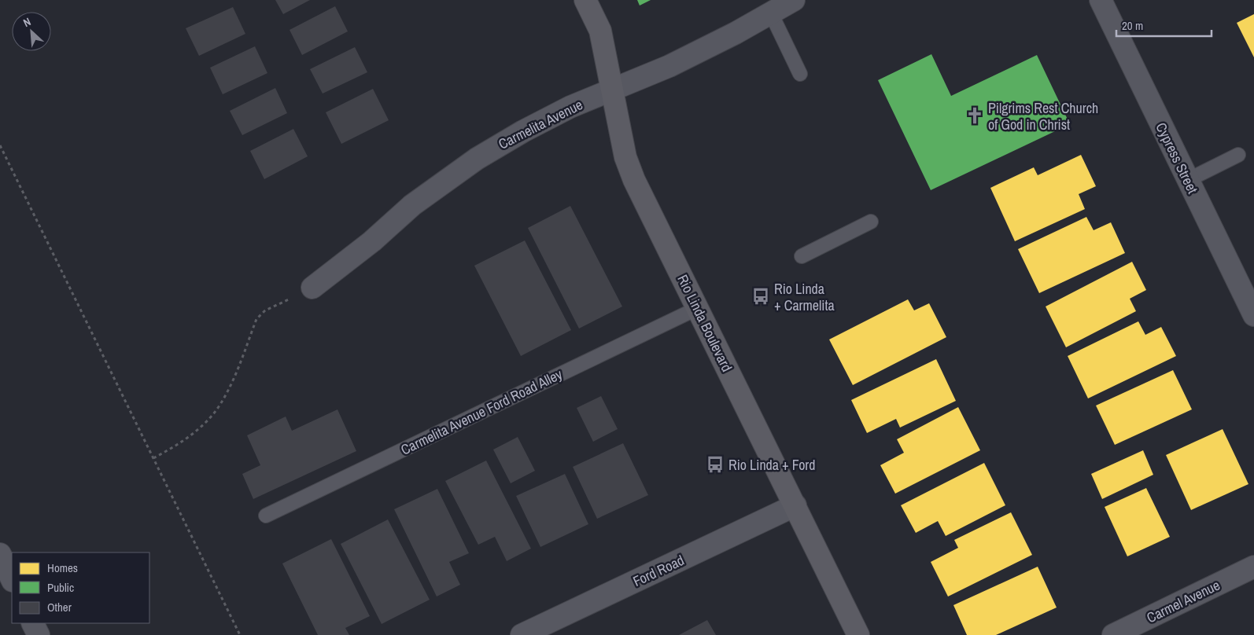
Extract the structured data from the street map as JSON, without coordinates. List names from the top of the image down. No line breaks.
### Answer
{"streets":{"main road":["Rio Linda Boulevard"],"street":["Carmelita Avenue","Cypress Street","Ford Road","Carmel Avenue"],"lane":["Carmelita Avenue Ford Road Alley"]},"crossings":[["Carmelita Avenue","Rio Linda Boulevard"],["Rio Linda Boulevard","Carmelita Avenue Ford Road Alley"],["Rio Linda Boulevard","Ford Road"]],"places":{"church":["Pilgrims Rest Church of God in Christ"],"bus stop":["Rio Linda + Carmelita","Rio Linda + Ford"]},"legend":["Homes","Public","Other"],"scale_bar":"20 m","north":"top left"}
